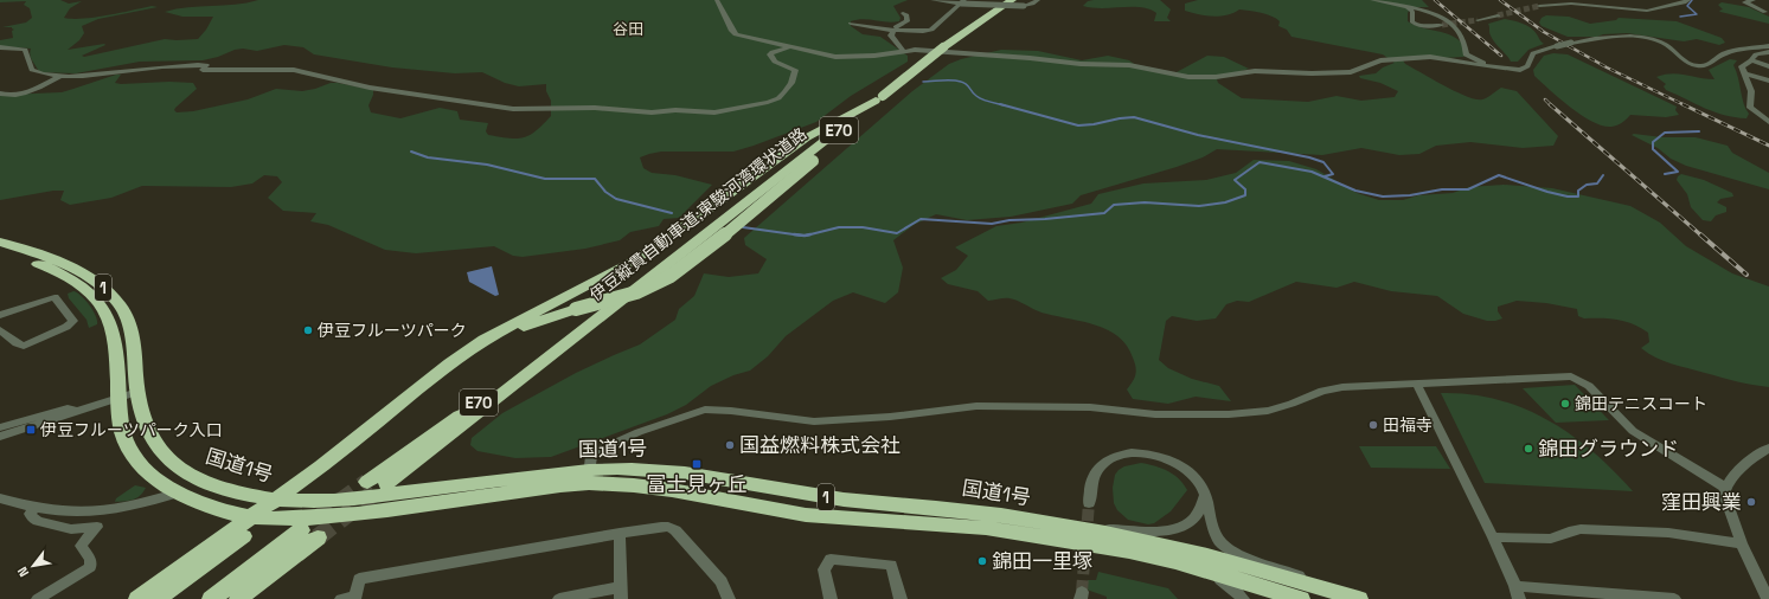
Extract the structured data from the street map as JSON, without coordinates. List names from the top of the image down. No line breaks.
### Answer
{"streets":{"highway":["E70","伊豆縦貫自動車道;東駿河湾環状道路","1","国道1号"]},"districts":["谷田"],"places":{"other":["伊豆フルーツパーク","錦田テニスコート","田福寺","国益燃料株式会社","錦田グラウンド","窪田興業","錦田一里塚"],"transit":["伊豆フルーツパーク入口","富士見ヶ丘"]},"north":"bottom left"}
